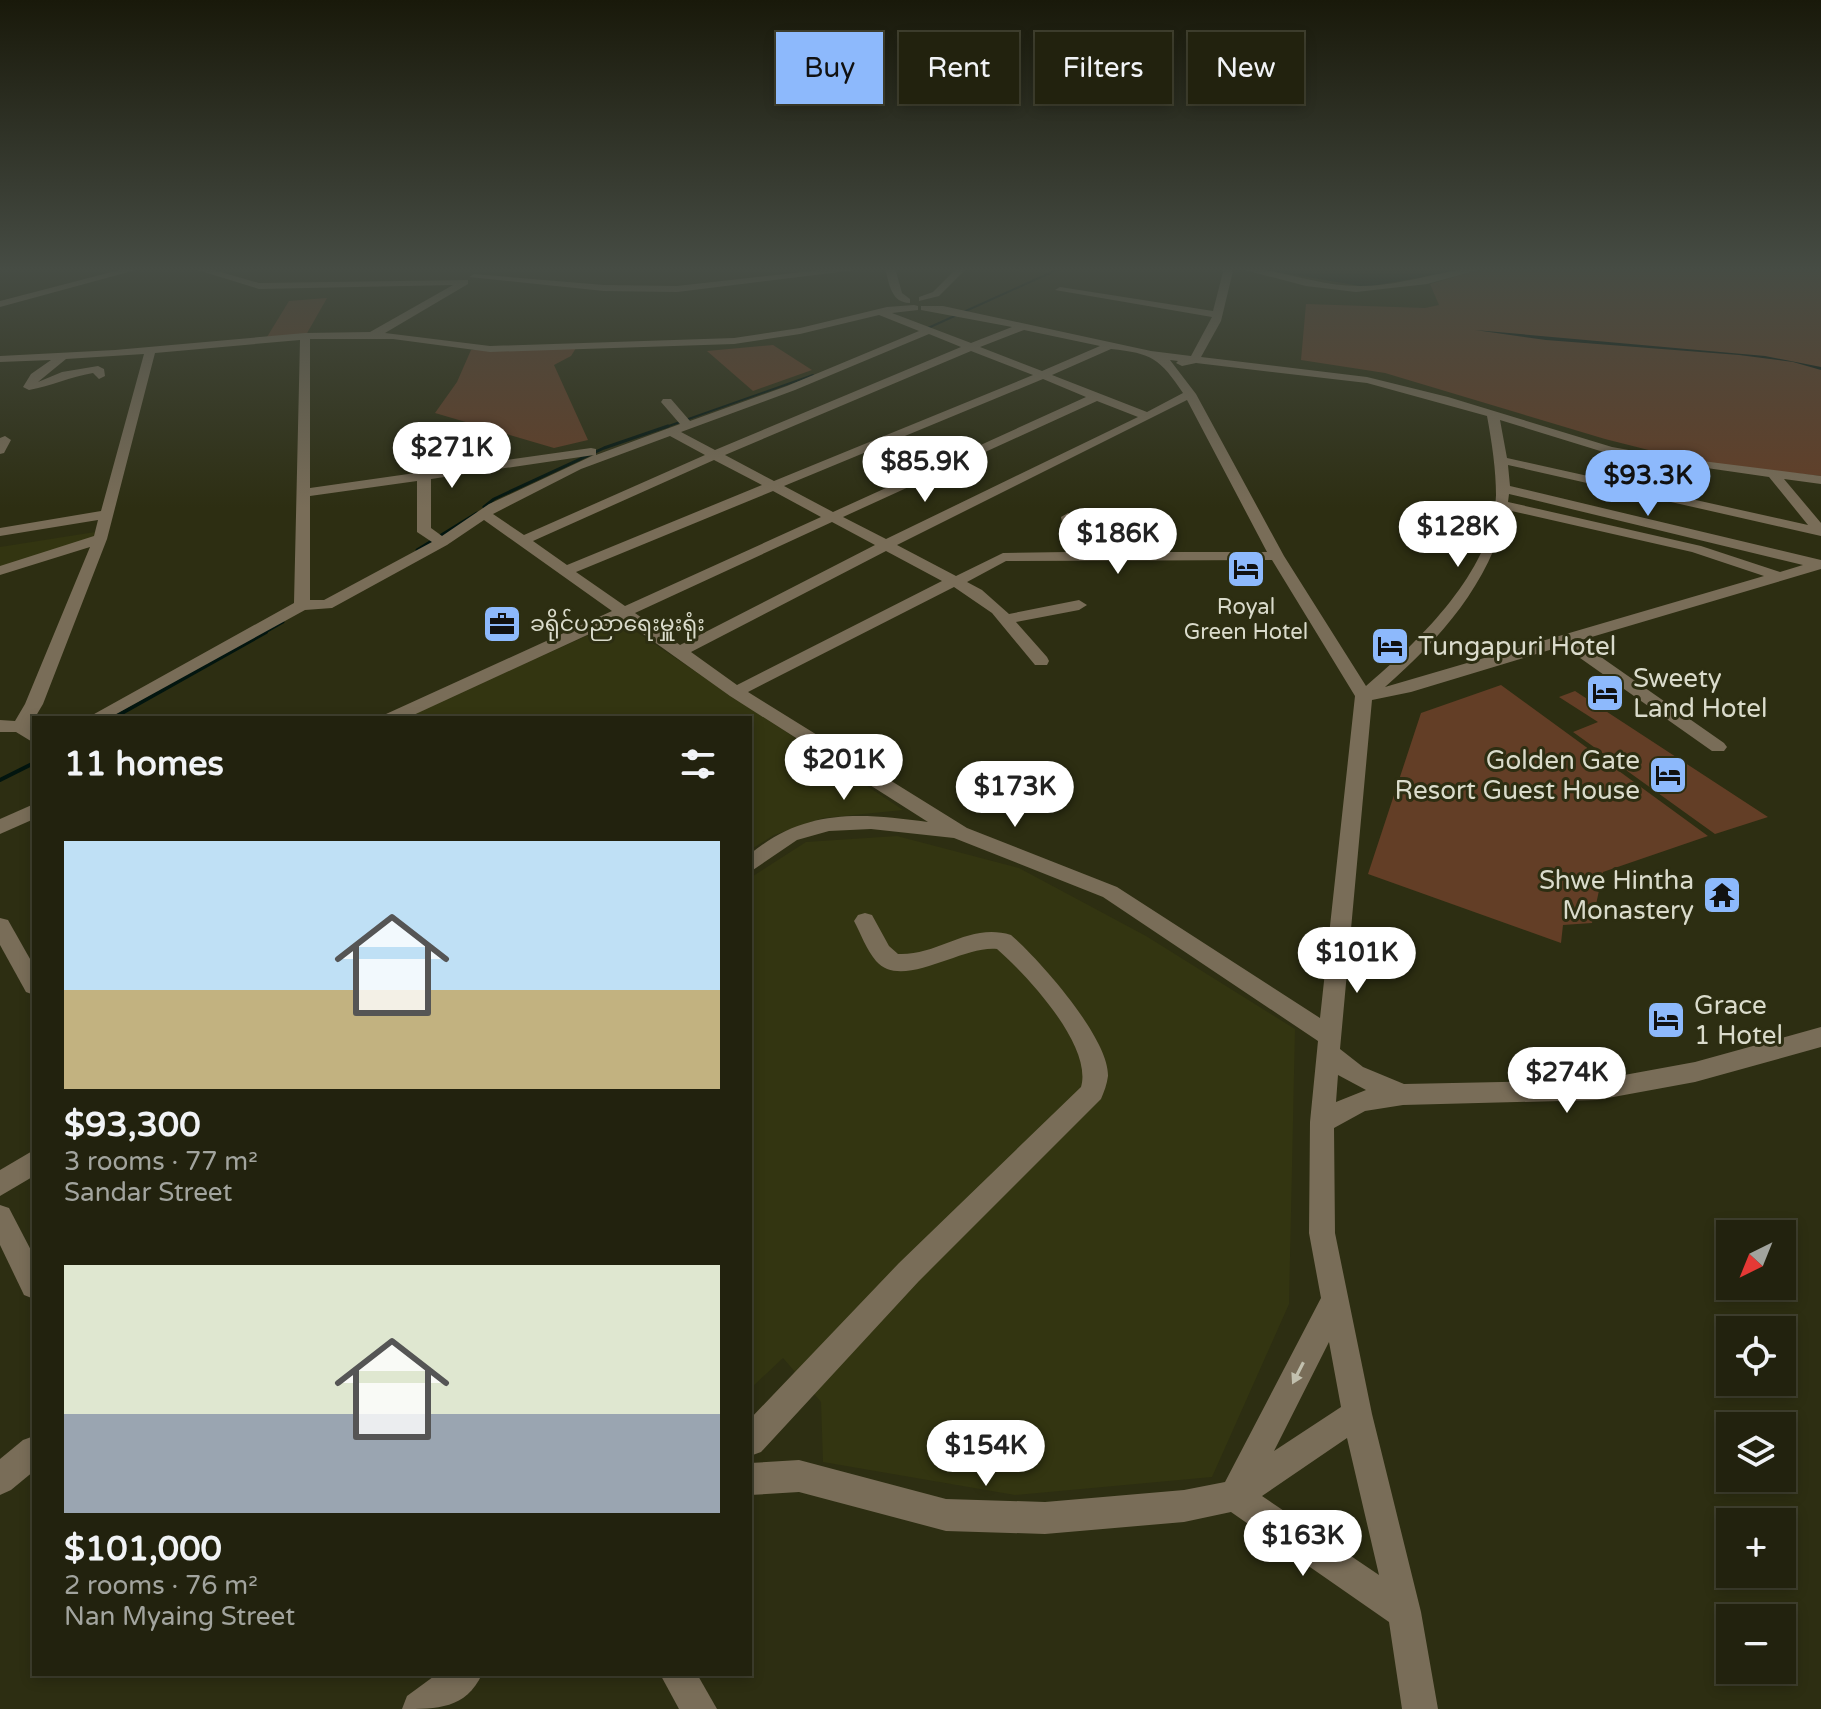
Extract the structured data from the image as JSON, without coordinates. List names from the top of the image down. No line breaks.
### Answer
{"places":{"hotel":["Royal Green Hotel","Tungapuri Hotel","Sweety Land Hotel","Golden Gate Resort Guest House","Grace 1 Hotel"],"office":["ခရိုင်ပညာရေးမှူးရုံး"],"temple":["Shwe Hintha Monastery"]},"north":"bottom left","page":{"chip":["Buy","Rent","Filters","New"],"price":["$271K","$85.9K","$93.3K","$128K","$186K","$201K","$173K","$101K","$274K","$154K","$163K"],"heading":"11 homes","list":[{"name":"$93,300","note":"3 rooms · 77 m² · Sandar Street"},{"name":"$101,000","note":"2 rooms · 76 m² · Nan Myaing Street"}],"map_buttons":["+","−"]}}
